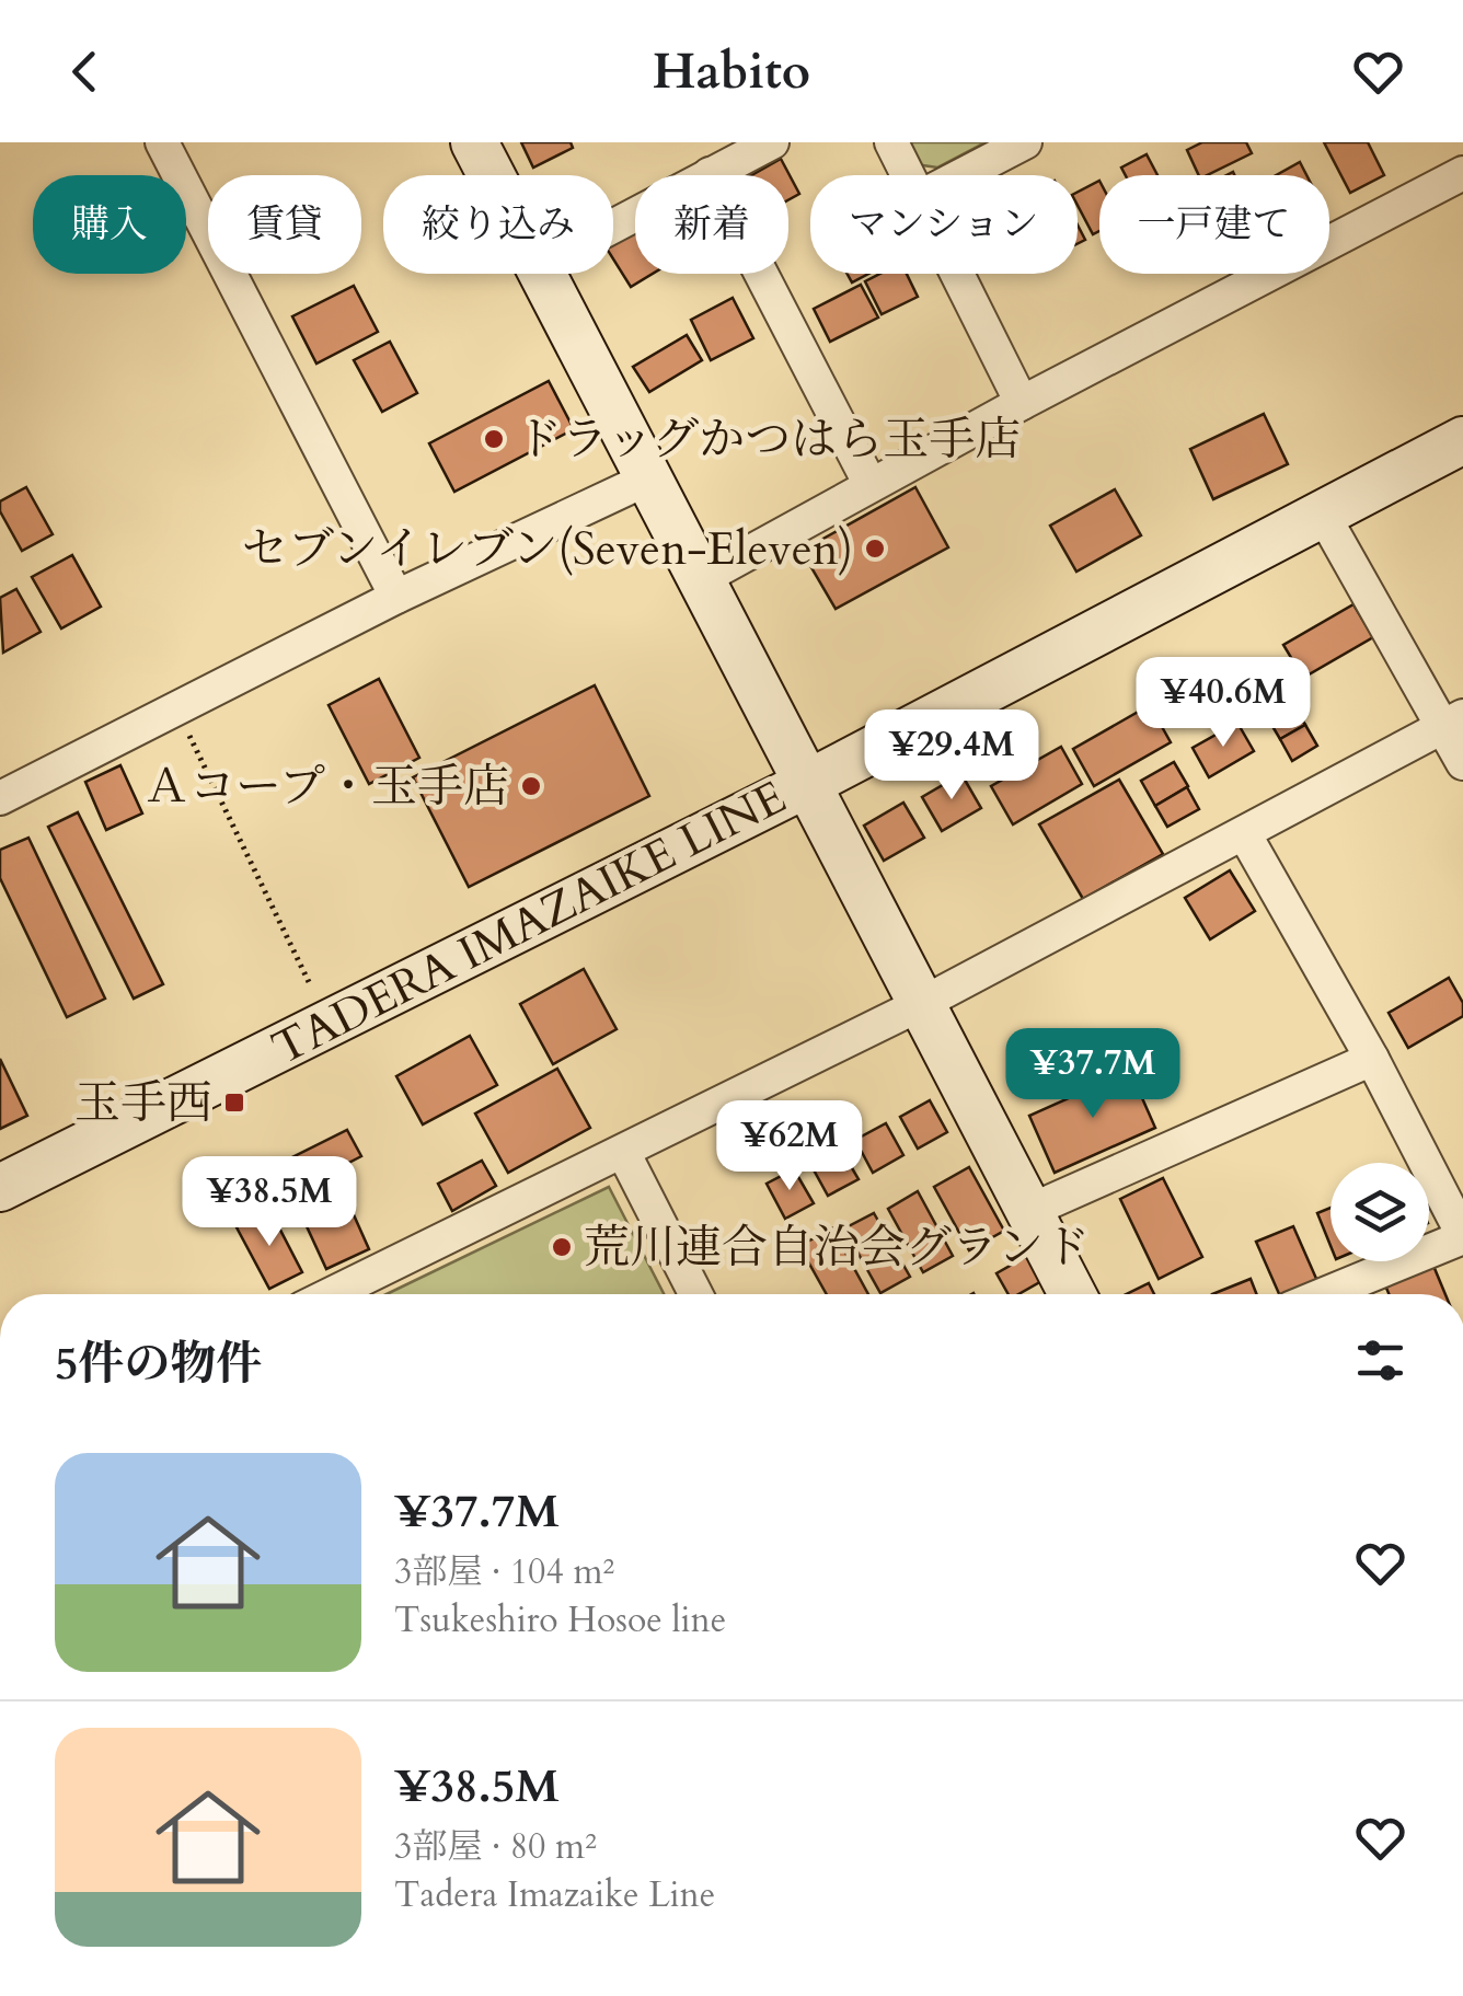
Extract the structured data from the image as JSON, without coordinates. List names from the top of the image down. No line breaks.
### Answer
{"streets":{"main road":["TADERA IMAZAIKE LINE"]},"places":{"other":["ドラッグかつはら玉手店","セブンイレブン(Seven-Eleven)","Ａコープ・玉手店","荒川連合自治会グランド"],"transit":["玉手西"]},"page":{"header":"Habito","chip":["購入","賃貸","絞り込み","新着","マンション","一戸建て"],"price":["¥40.6M","¥29.4M","¥37.7M","¥62M","¥38.5M"],"heading":"5件の物件","list":[{"name":"¥37.7M","note":"3部屋 · 104 m² · Tsukeshiro Hosoe line"},{"name":"¥38.5M","note":"3部屋 · 80 m² · Tadera Imazaike Line"}]}}
